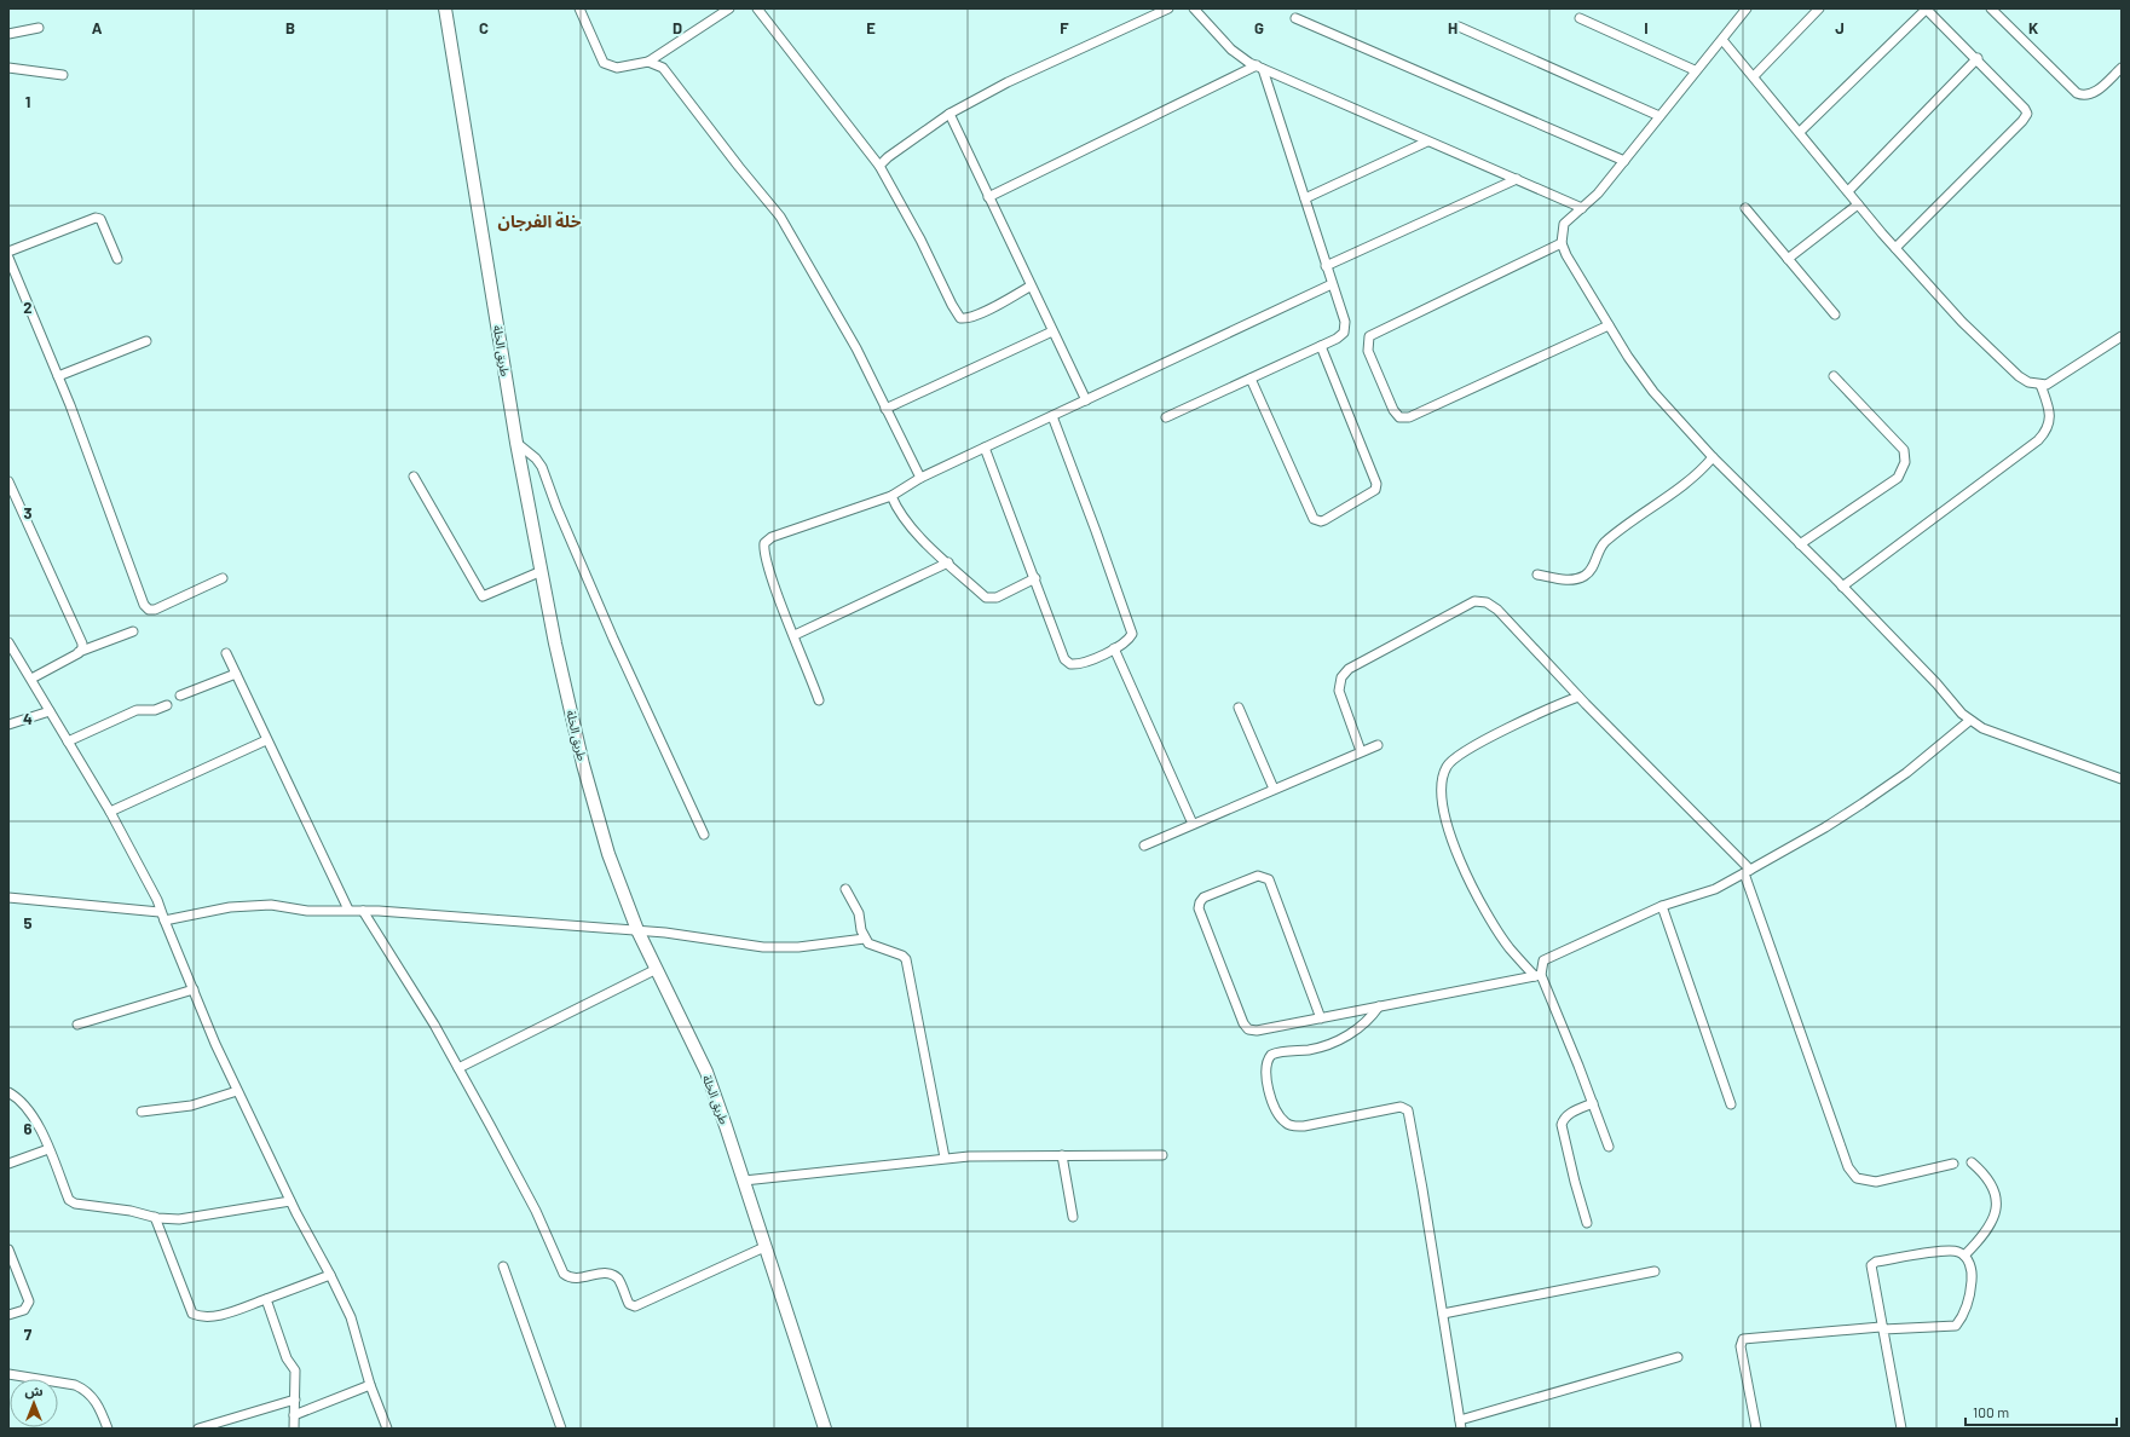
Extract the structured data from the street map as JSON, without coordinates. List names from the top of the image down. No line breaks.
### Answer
{"streets":{"street":["طريق الخلة"]},"districts":["خلة الفرجان"],"scale_bar":"100 m","north":"top","grid":{"columns":["A","B","C","D","E","F","G","H","I","J","K"],"rows":["1","2","3","4","5","6","7"]}}
